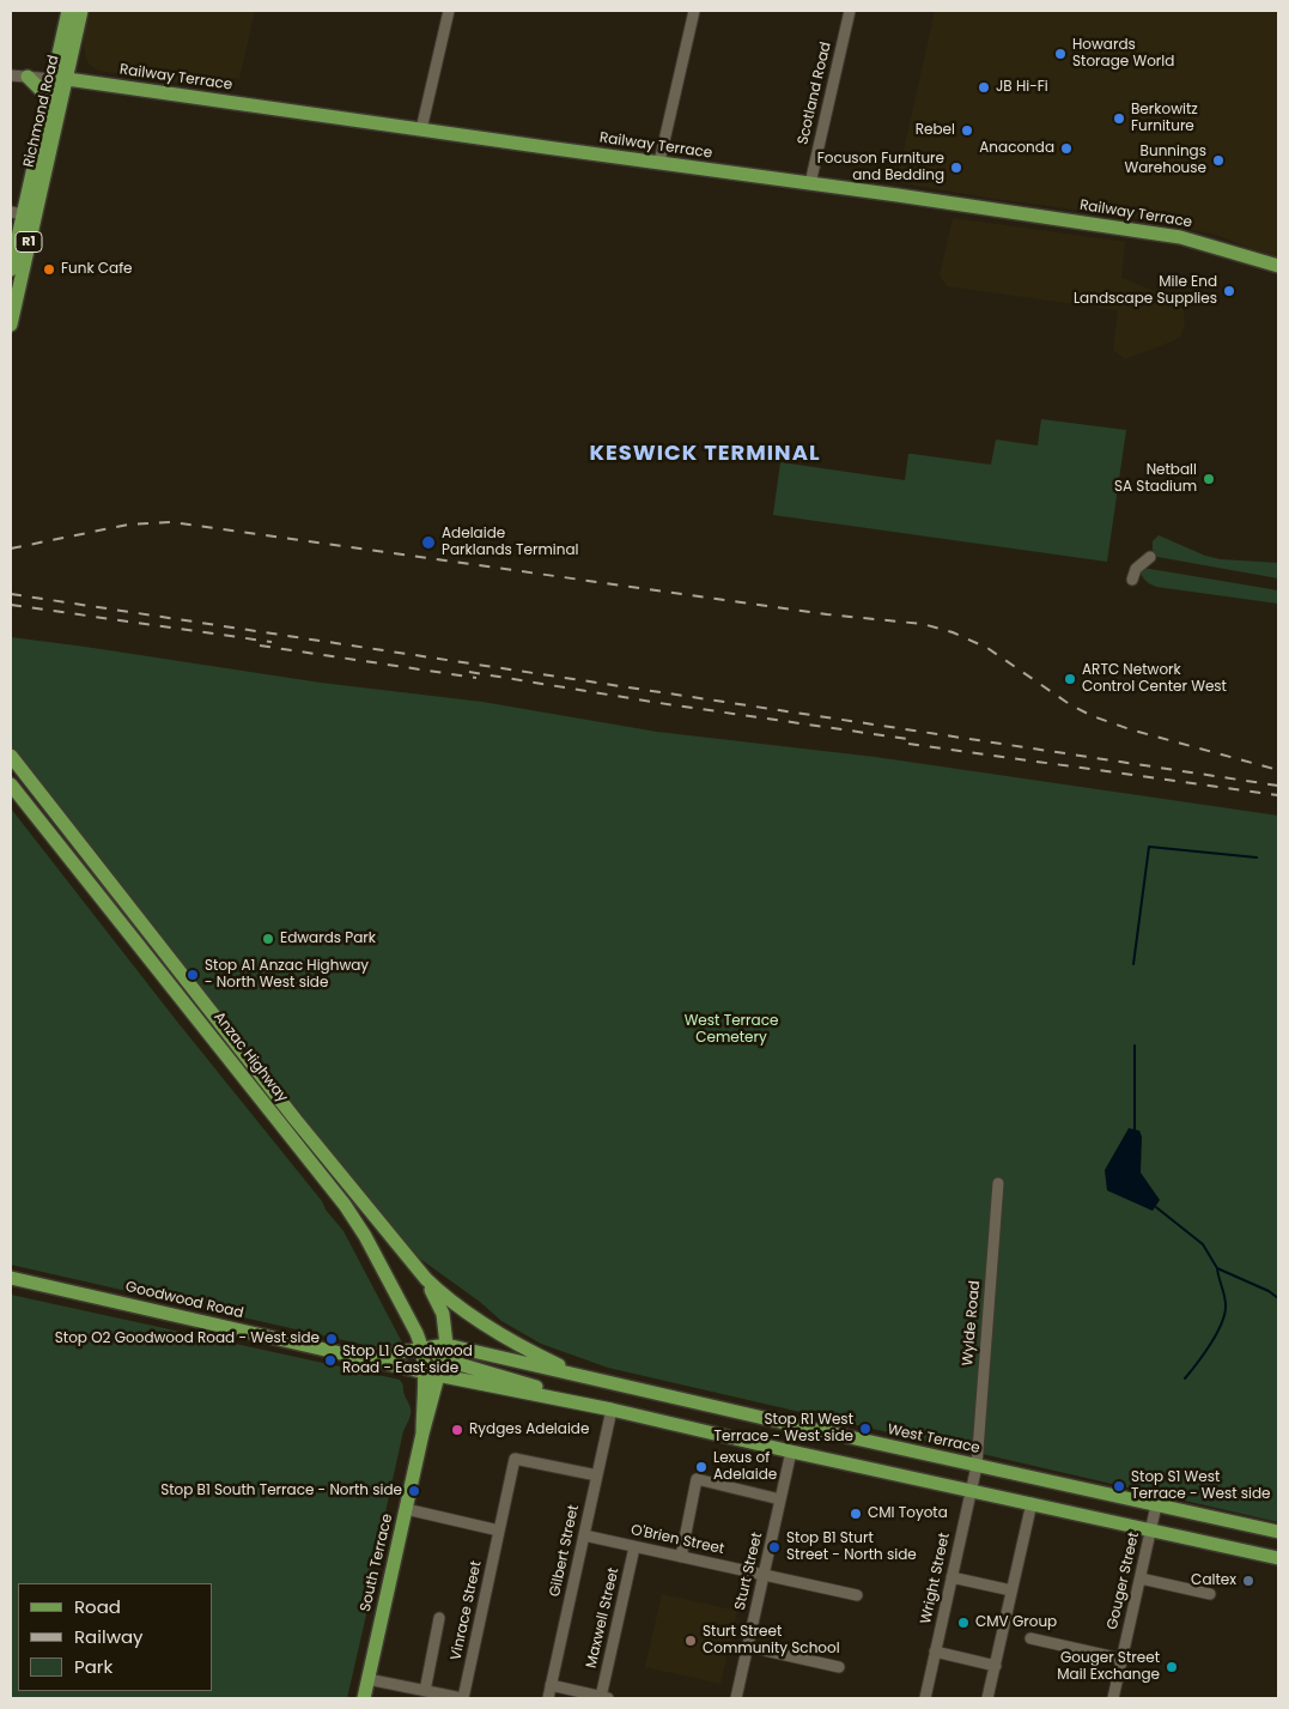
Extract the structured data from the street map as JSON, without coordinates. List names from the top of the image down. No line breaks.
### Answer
{"streets":{"main road":["Railway Terrace","Richmond Road","R1","Anzac Highway","Goodwood Road","West Terrace","South Terrace"],"street":["Scotland Road","Wylde Road","O'Brien Street","Gilbert Street","Sturt Street","Wright Street","Gouger Street","Vinrace Street","Maxwell Street"]},"crossings":[["Railway Terrace","Scotland Road"],["Railway Terrace","Richmond Road"],["Anzac Highway","Goodwood Road"],["Anzac Highway","West Terrace"],["Anzac Highway","South Terrace"],["Goodwood Road","West Terrace"],["Goodwood Road","South Terrace"],["Wylde Road","West Terrace"],["Wylde Road","Wright Street"],["West Terrace","South Terrace"],["West Terrace","Wright Street"],["West Terrace","Gouger Street"],["O'Brien Street","Gilbert Street"],["O'Brien Street","Sturt Street"],["O'Brien Street","Maxwell Street"],["Gilbert Street","Vinrace Street"]],"districts":["KESWICK TERMINAL"],"parks":["West Terrace Cemetery"],"places":["Howards Storage World","JB Hi-Fi","Berkowitz Furniture","Rebel","Anaconda","Bunnings Warehouse","Focuson Furniture and Bedding","Funk Cafe","Mile End Landscape Supplies","Netball SA Stadium","Adelaide Parklands Terminal","ARTC Network Control Center West","Edwards Park","Stop A1 Anzac Highway - North West side","Stop O2 Goodwood Road - West side","Stop L1 Goodwood Road - East side","Stop R1 West Terrace - West side","Rydges Adelaide","Lexus of Adelaide","Stop S1 West Terrace - West side","Stop B1 South Terrace - North side","CMI Toyota","Stop B1 Sturt Street - North side","Caltex","CMV Group","Sturt Street Community School","Gouger Street Mail Exchange"],"legend":["Road","Railway","Park"]}
